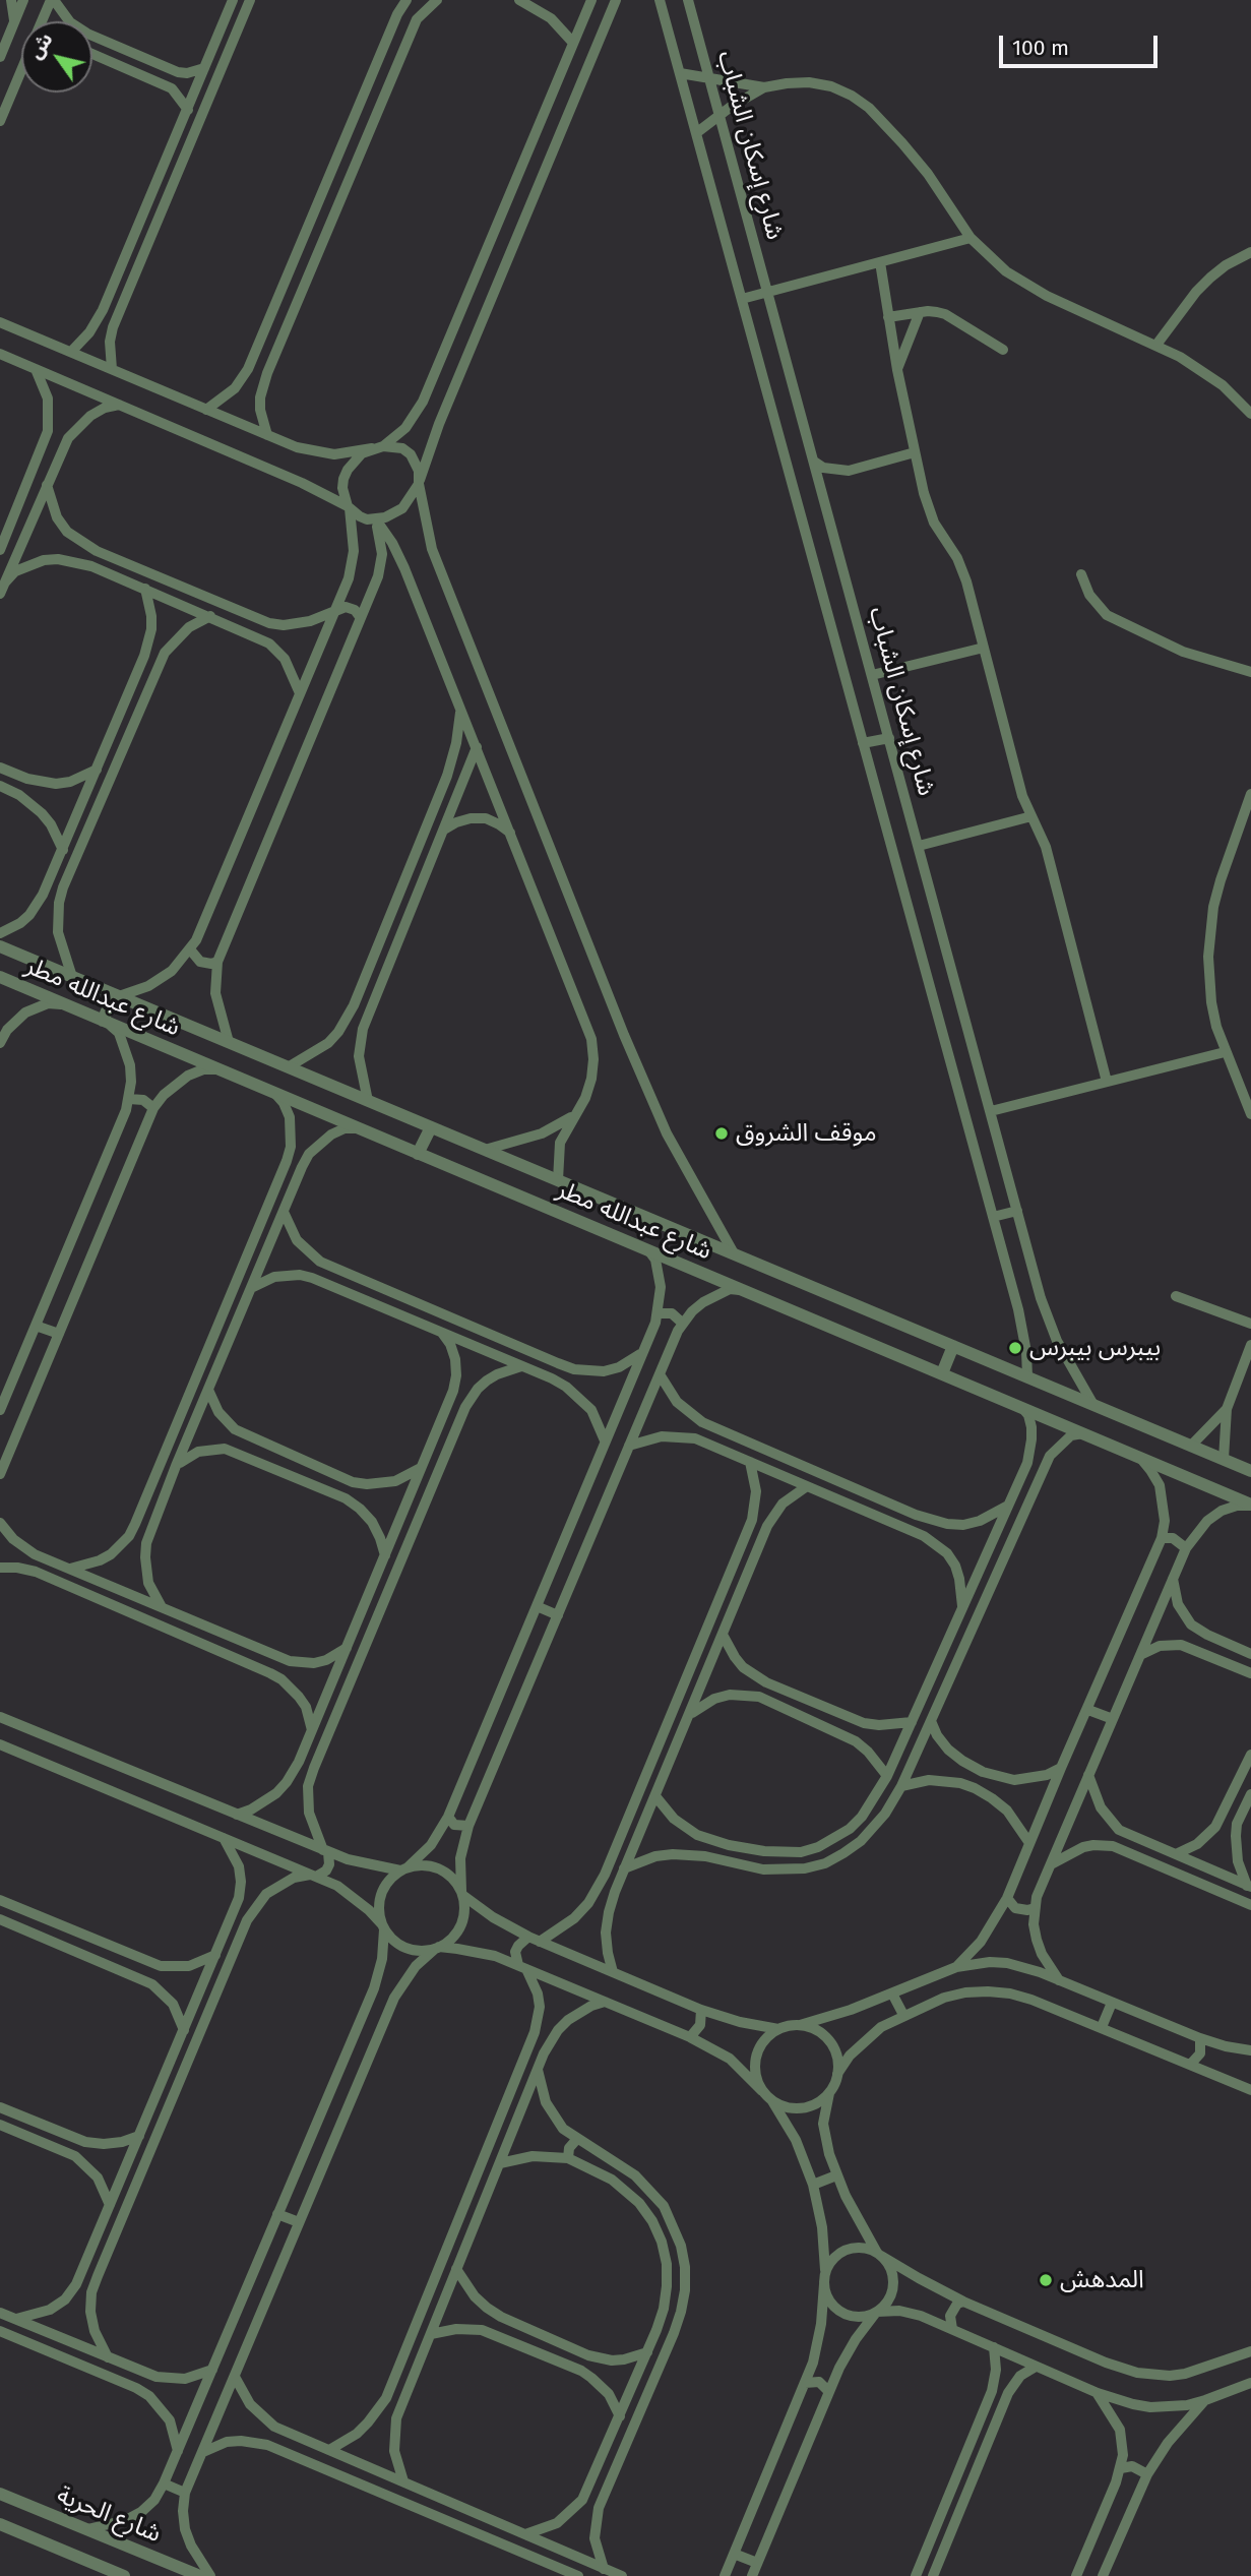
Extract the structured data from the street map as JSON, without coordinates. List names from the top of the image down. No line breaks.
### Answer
{"streets":{"street":["شارع إسكان الشباب","شارع عبدالله مطر","شارع الحرية"]},"crossings":[["شارع إسكان الشباب","شارع عبدالله مطر"]],"places":["موقف الشروق","بيبرس بيبرس","المدهش"],"scale_bar":"100 m","north":"top left"}
